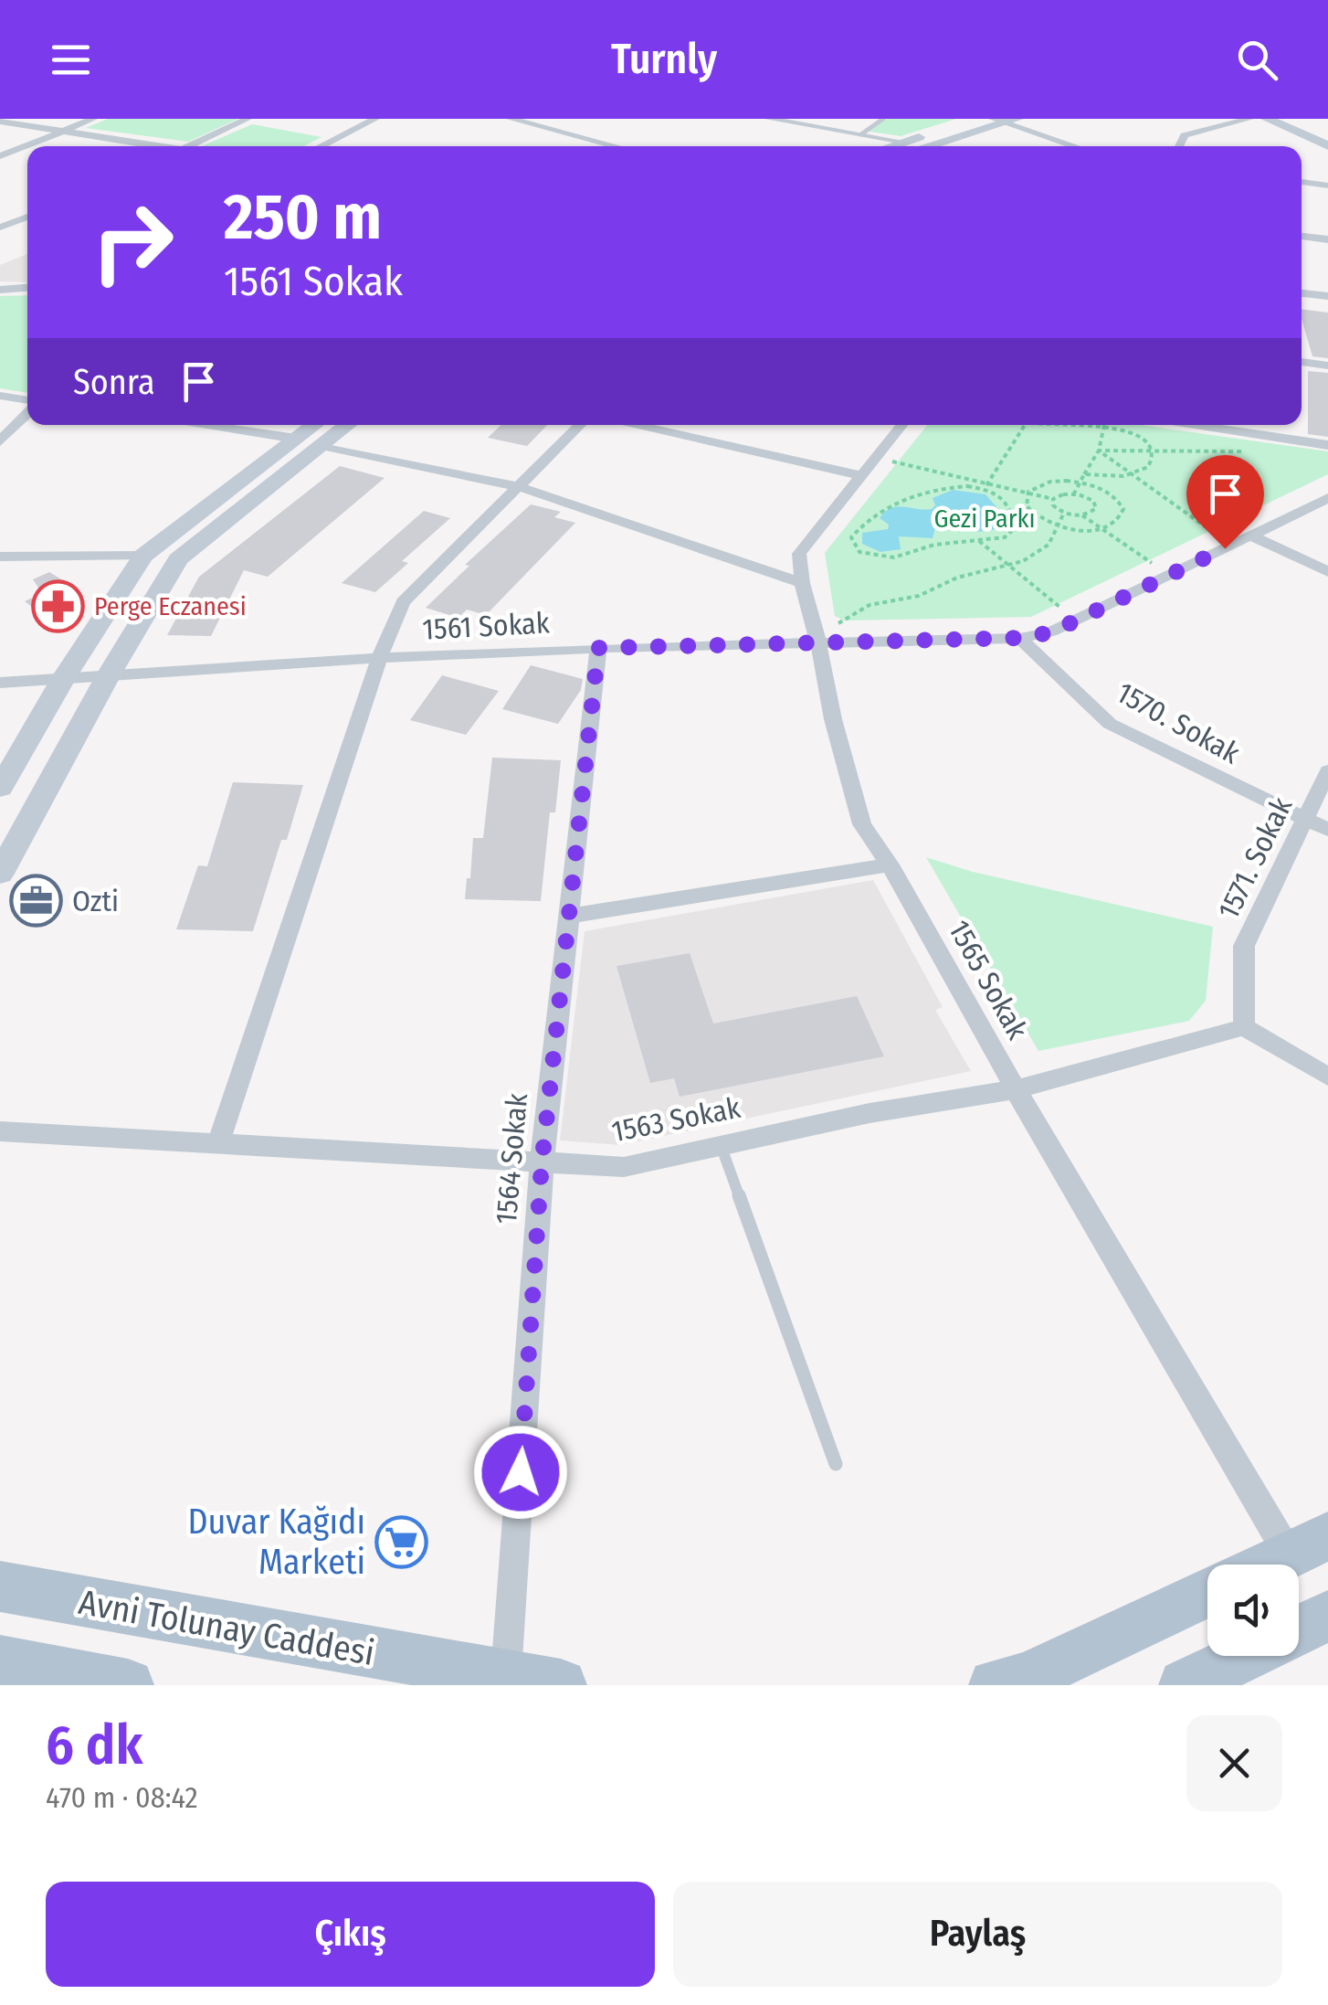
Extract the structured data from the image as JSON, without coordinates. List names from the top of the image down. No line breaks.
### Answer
{"streets":{"main road":["Avni Tolunay Caddesi"],"street":["1561 Sokak","1570. Sokak","1571. Sokak","1565 Sokak","1563 Sokak","1564 Sokak"]},"crossings":[["1561 Sokak","1570. Sokak"],["1561 Sokak","1565 Sokak"],["1561 Sokak","1564 Sokak"],["1570. Sokak","1571. Sokak"],["1571. Sokak","1563 Sokak"],["1565 Sokak","1563 Sokak"],["1563 Sokak","1564 Sokak"],["1564 Sokak","Avni Tolunay Caddesi"]],"parks":["Gezi Parkı"],"places":{"pharmacy":["Perge Eczanesi"],"office":["Ozti"],"supermarket":["Duvar Kağıdı Marketi"]},"page":{"header":"Turnly","turn":["250 m","1561 Sokak"],"then":"Sonra","heading":["6 dk","470 m · 08:42"],"buttons":["Çıkış","Paylaş"]}}
